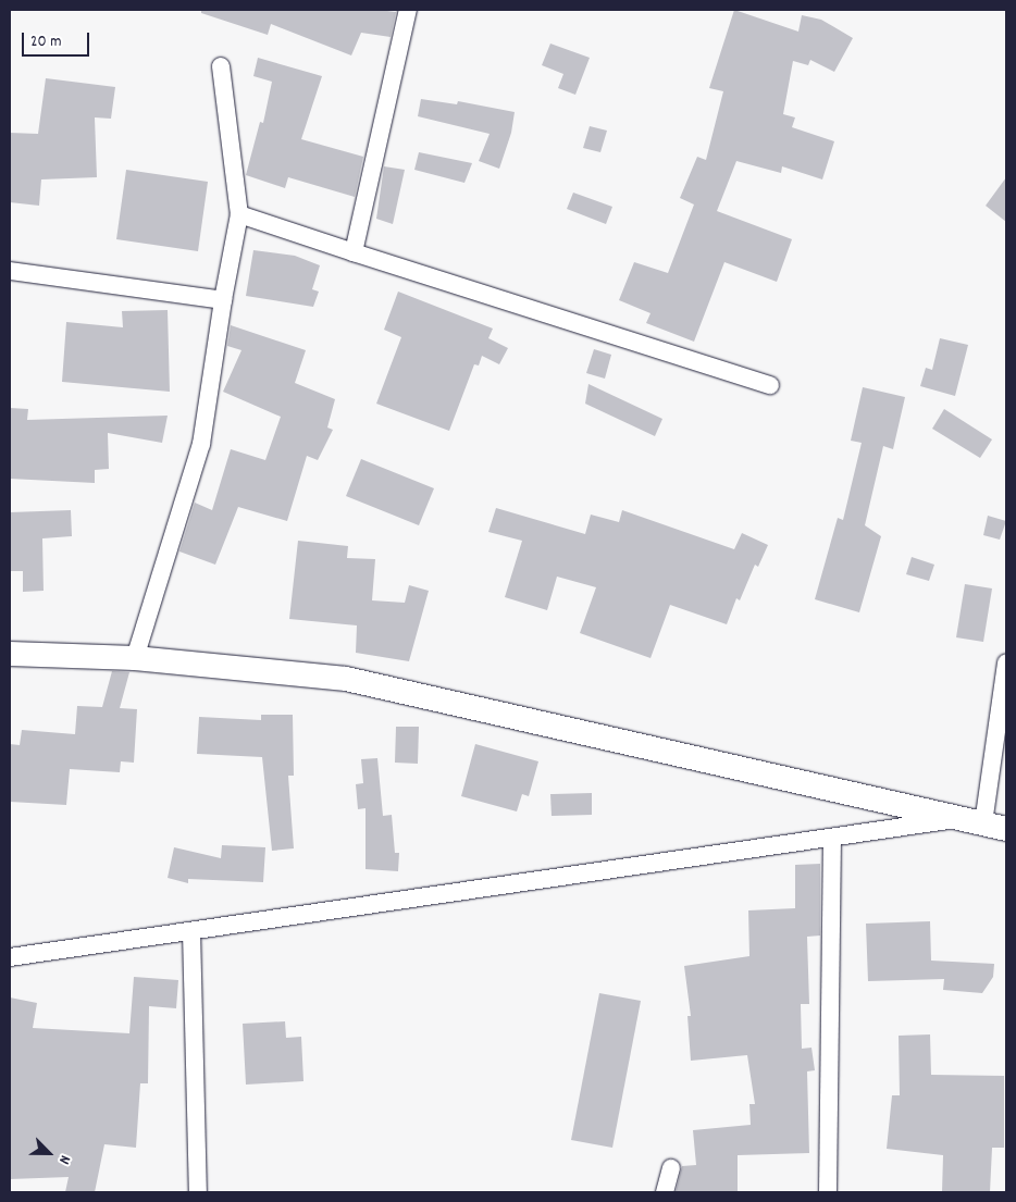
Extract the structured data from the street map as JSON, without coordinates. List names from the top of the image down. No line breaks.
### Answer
{"scale_bar":"20 m","north":"bottom right"}
